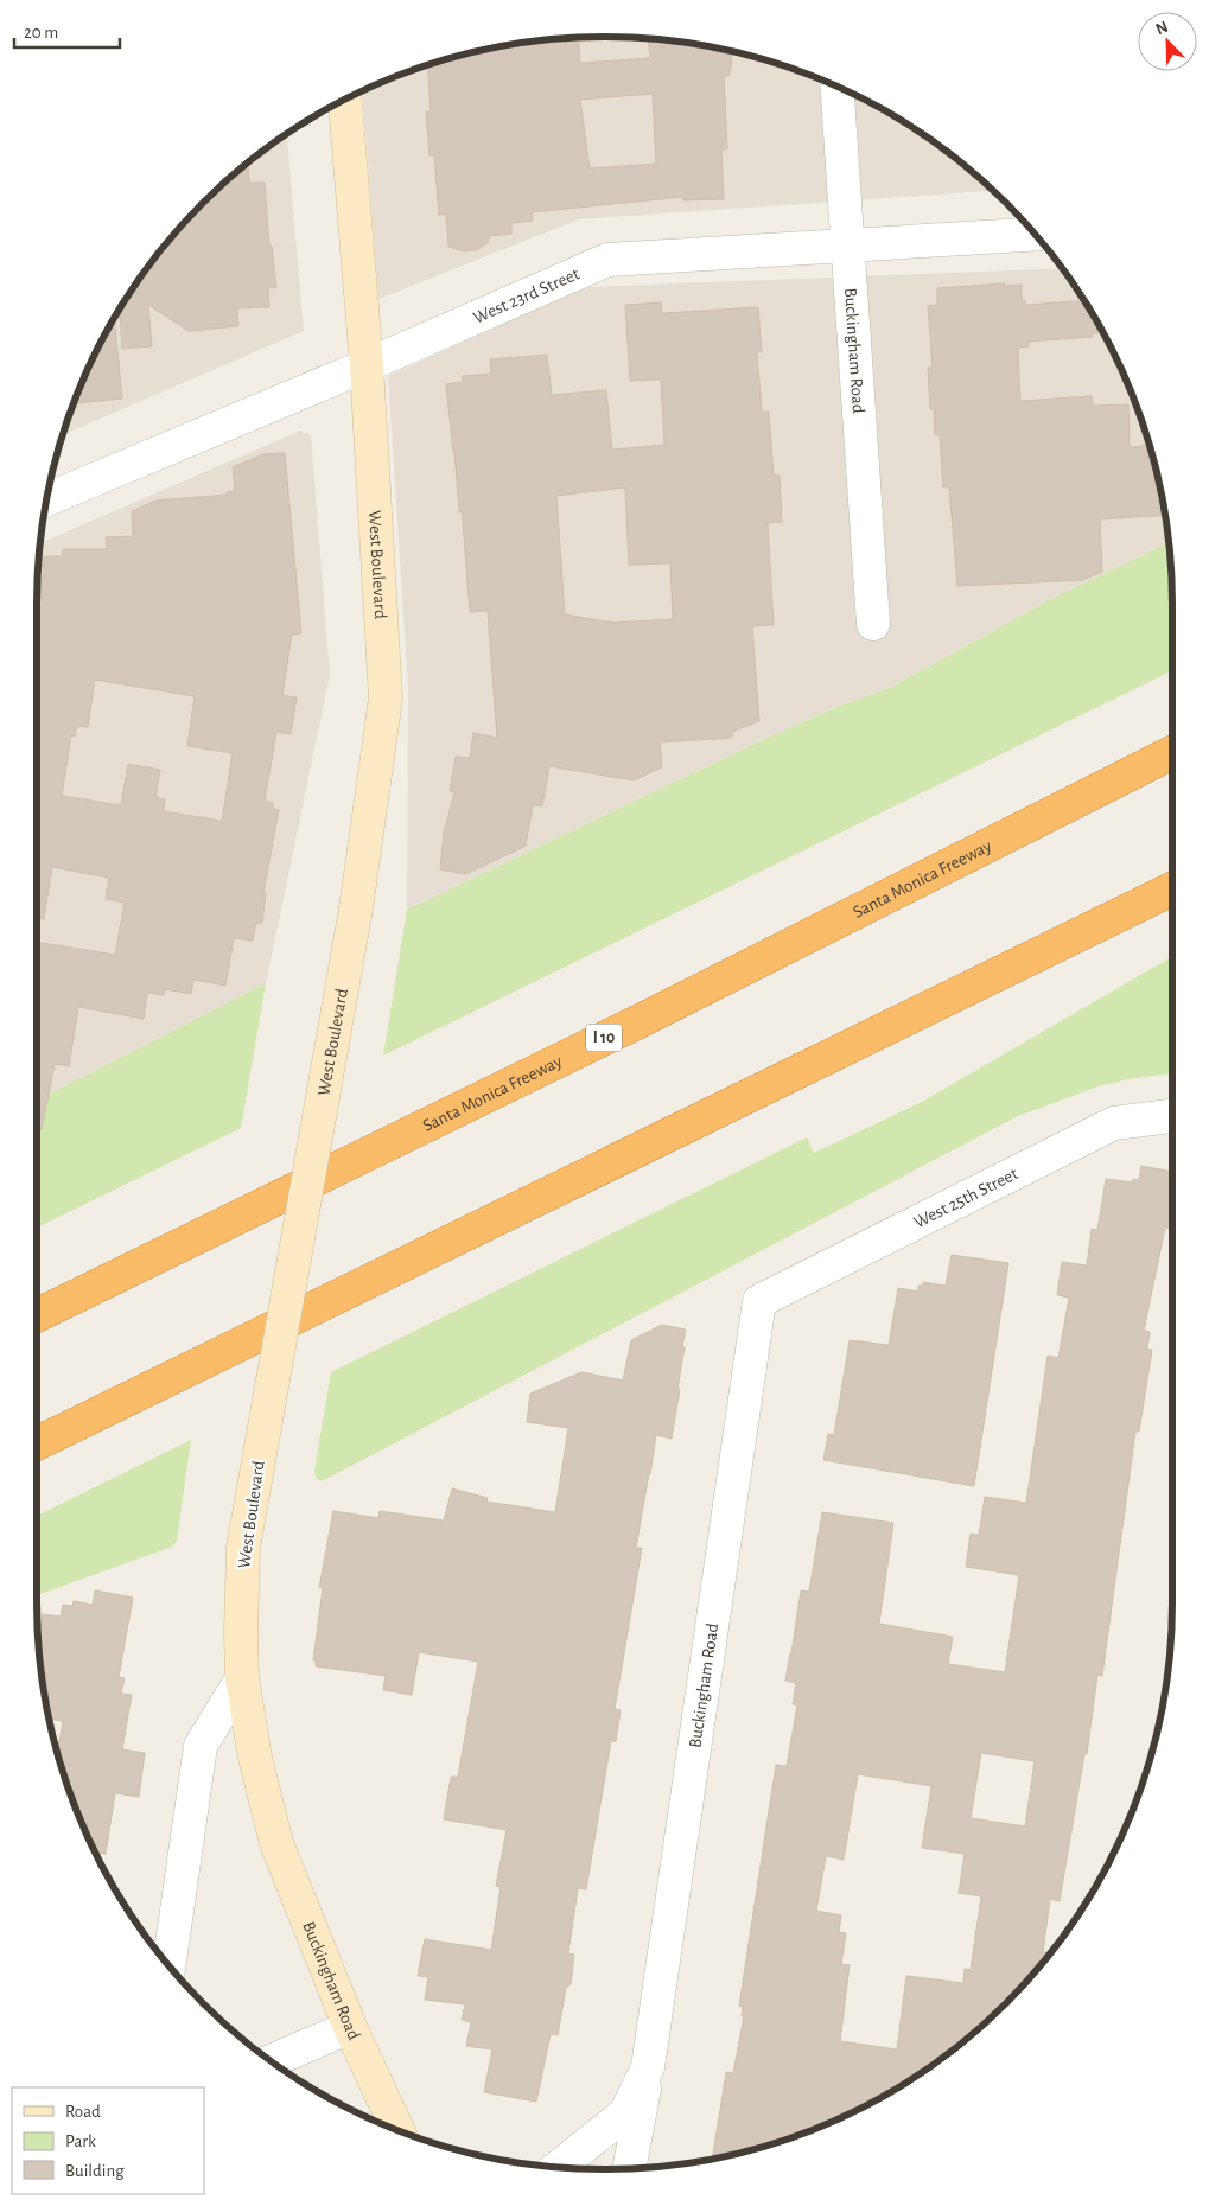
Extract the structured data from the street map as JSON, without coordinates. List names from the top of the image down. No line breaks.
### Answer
{"streets":{"highway":["Santa Monica Freeway","I 10"],"street":["West 23rd Street","Buckingham Road","West Boulevard","West 25th Street"]},"crossings":[["West 23rd Street","Buckingham Road"],["West 23rd Street","West Boulevard"],["Buckingham Road","West Boulevard"],["Buckingham Road","West 25th Street"]],"legend":["Road","Park","Building"],"scale_bar":"20 m","north":"top left"}
